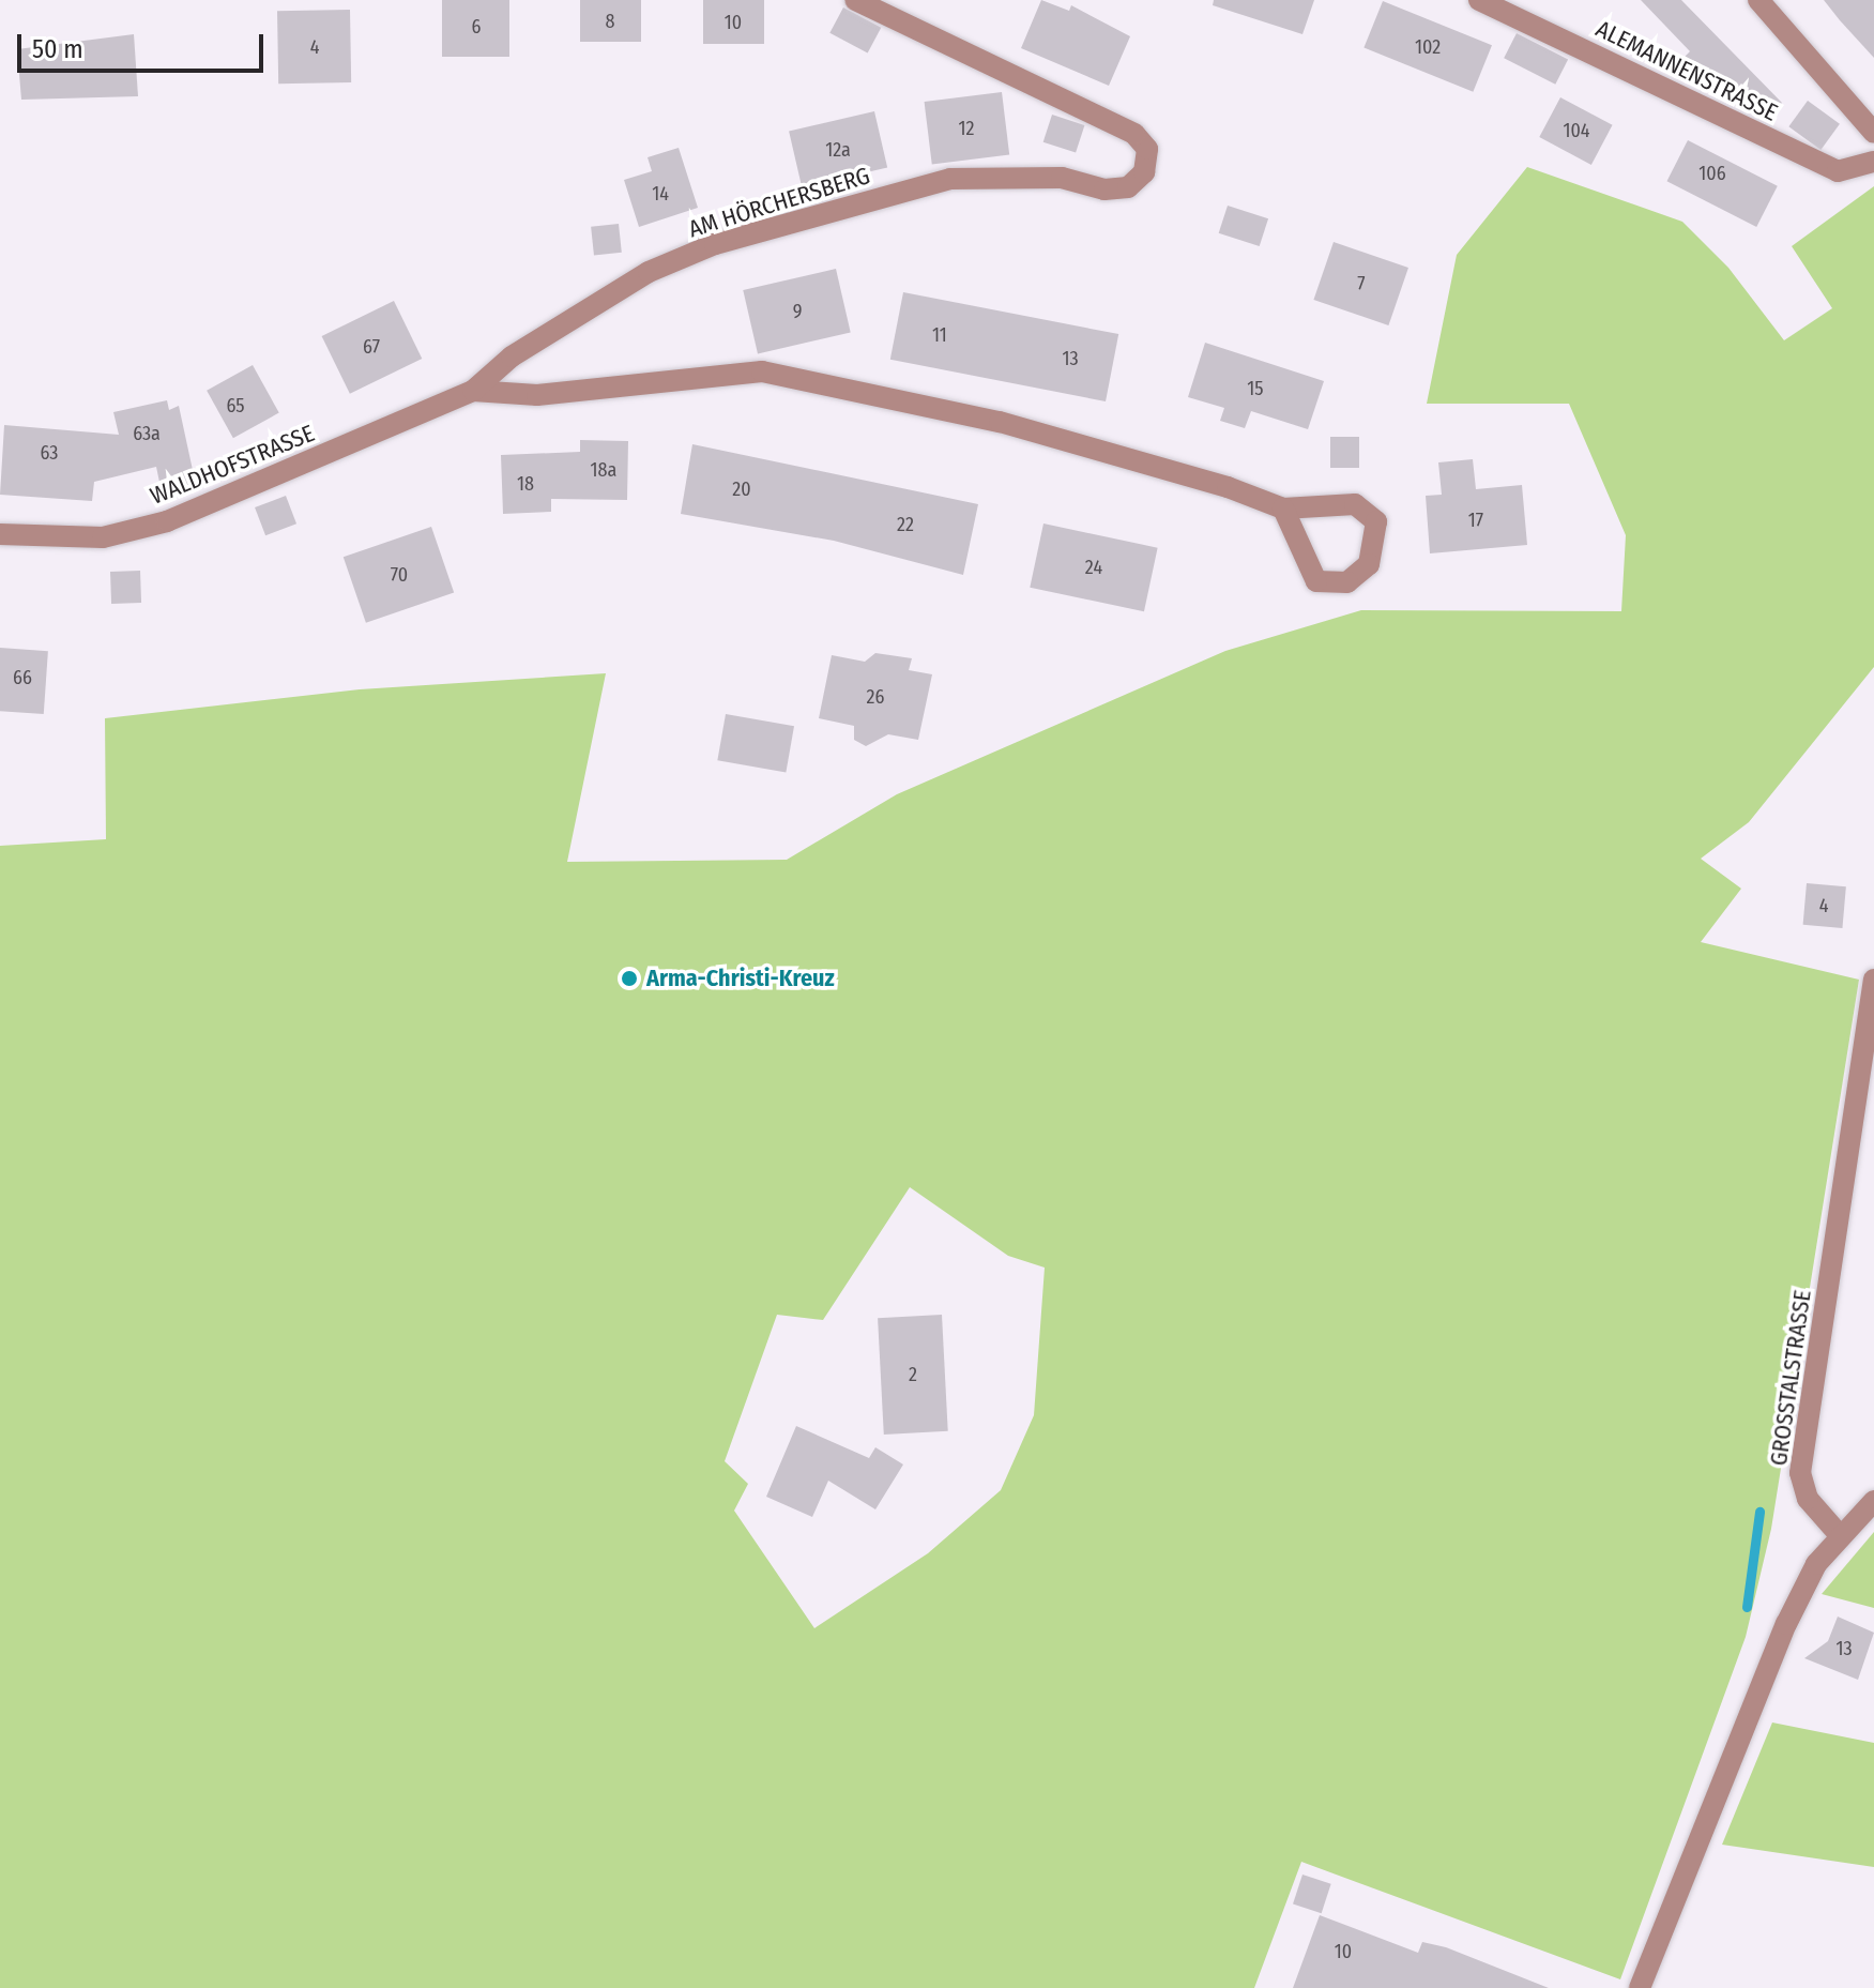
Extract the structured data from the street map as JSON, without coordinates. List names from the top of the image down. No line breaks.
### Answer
{"streets":{"street":["ALEMANNENSTRASSE","AM HÖRCHERSBERG","WALDHOFSTRASSE","GROSSTALSTRASSE"]},"crossings":[["AM HÖRCHERSBERG","WALDHOFSTRASSE"]],"places":["Arma-Christi-Kreuz"],"house_numbers":["8","10","6","4","102","12","104","12a","106","14","7","9","11","67","13","15","65","63a","63","18a","18","20","17","22","24","70","66","26","4","2","13","10"],"scale_bar":"50 m"}
